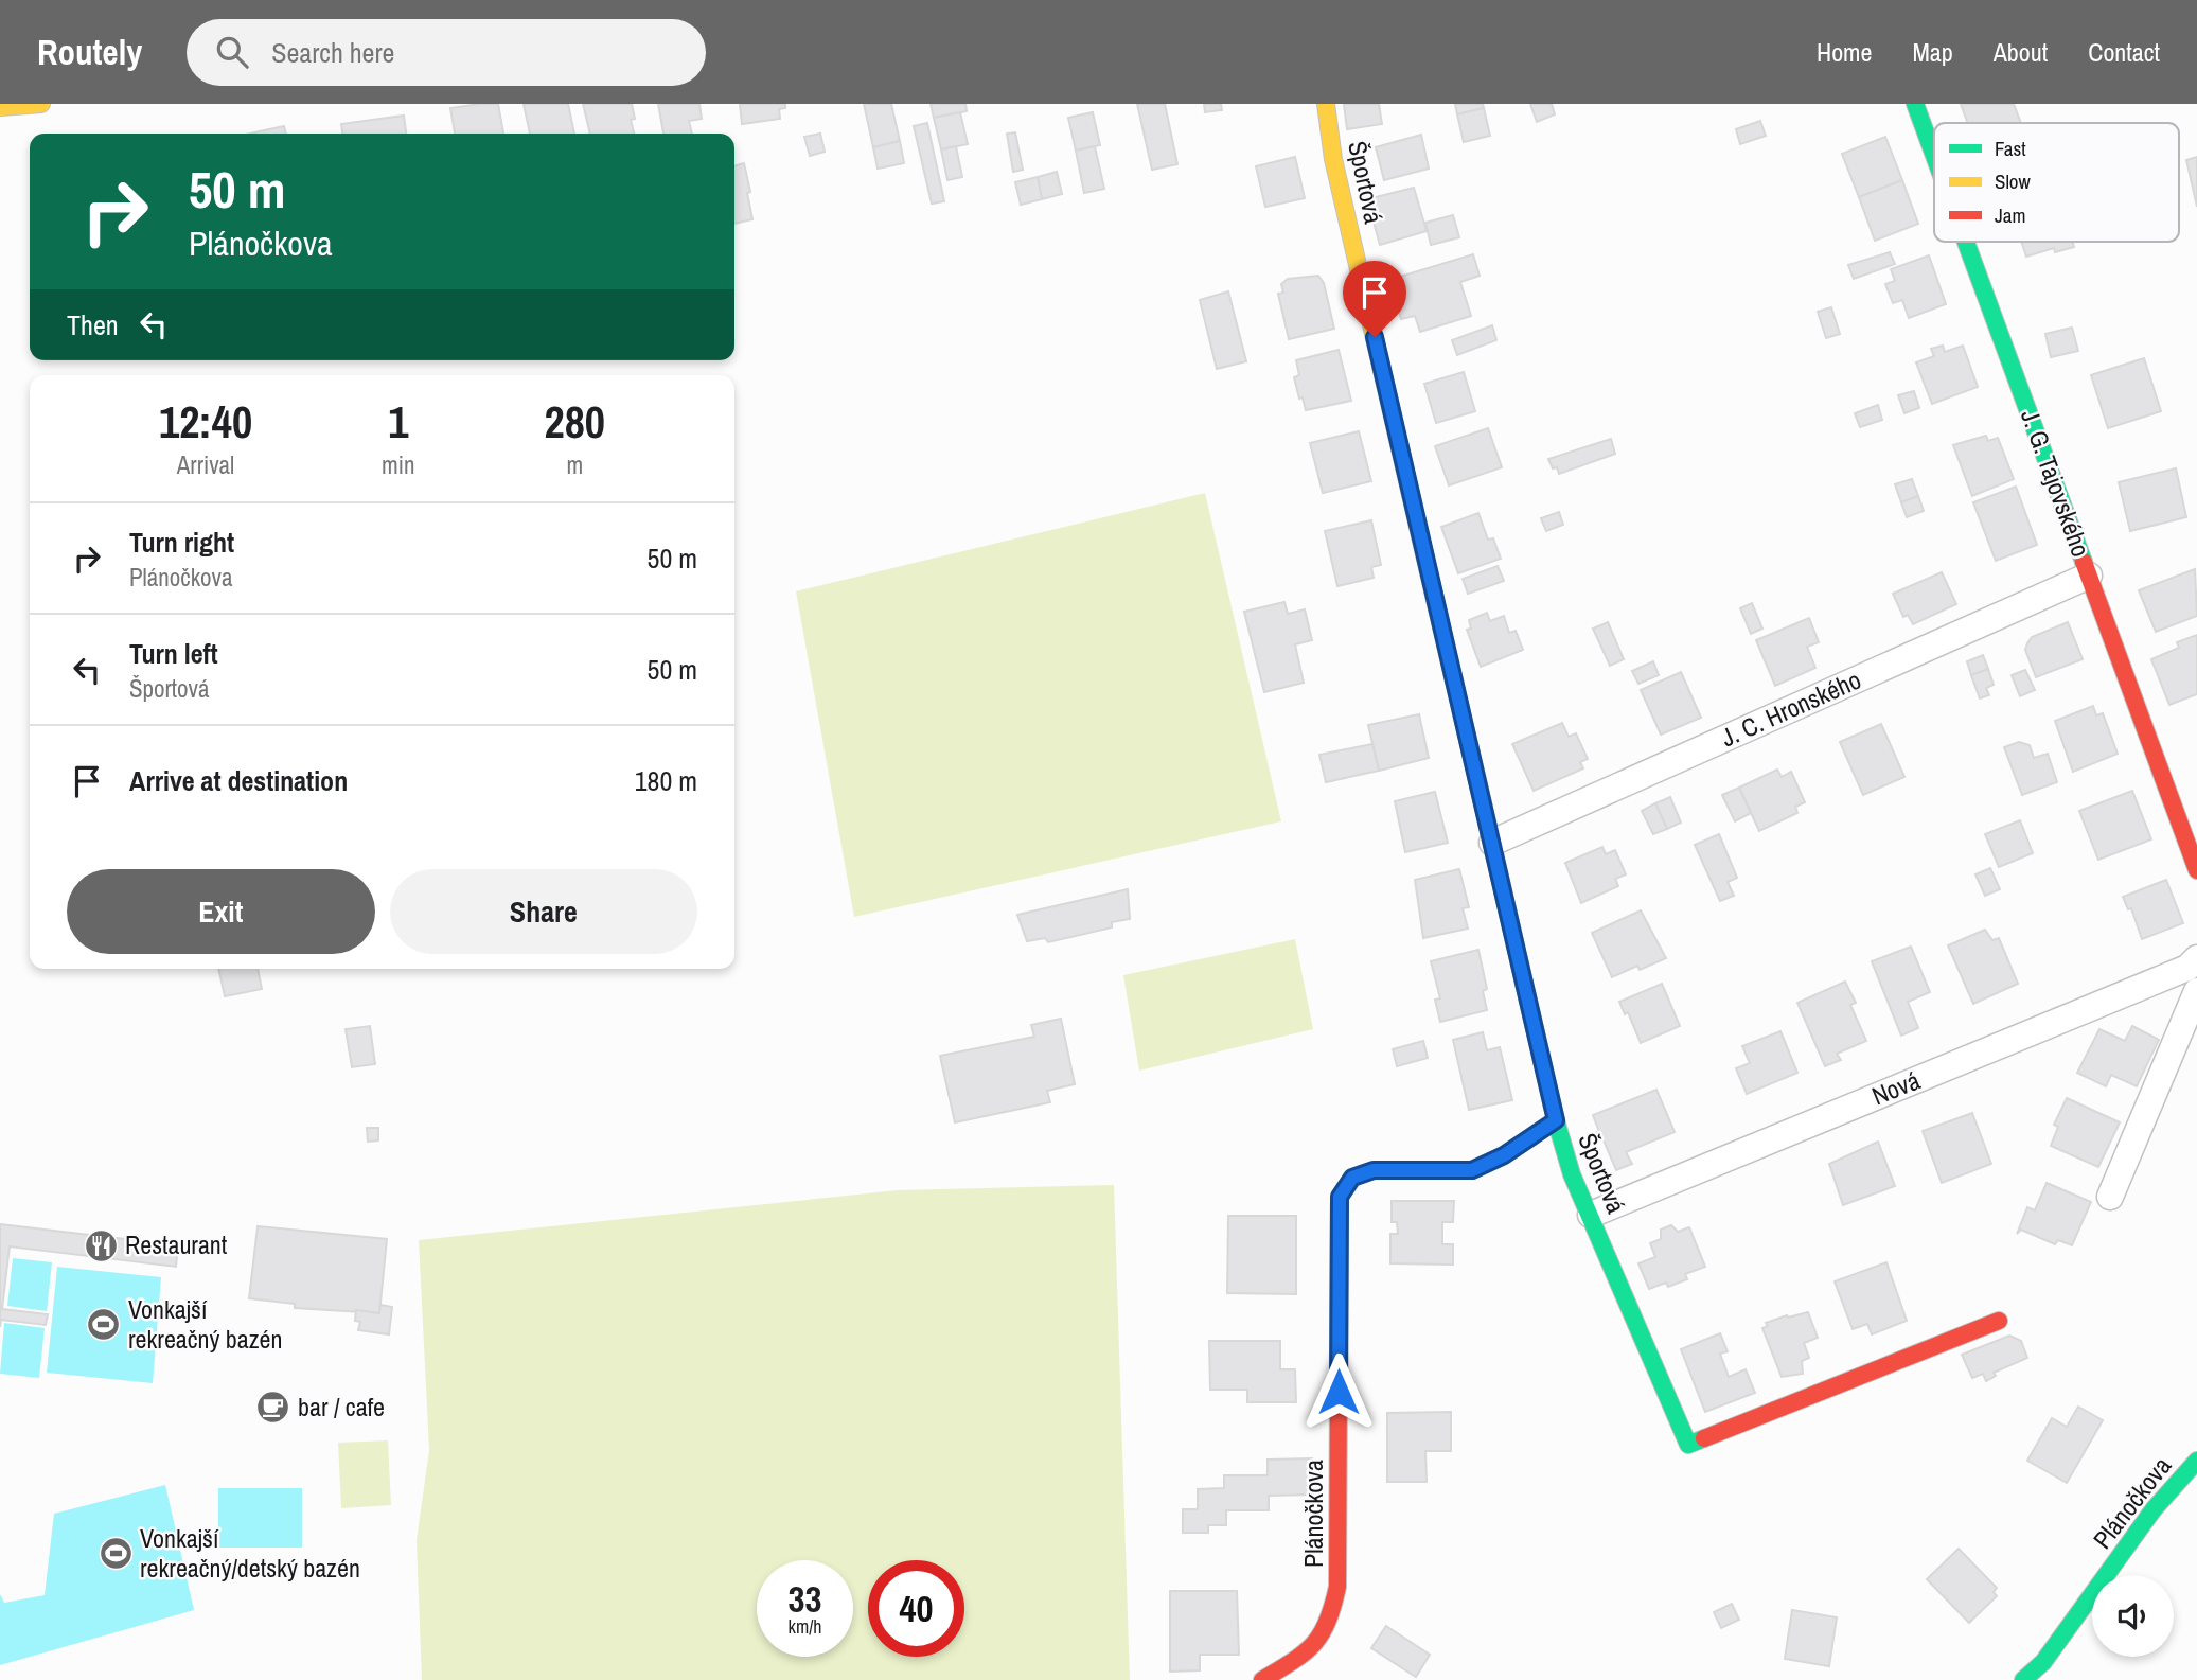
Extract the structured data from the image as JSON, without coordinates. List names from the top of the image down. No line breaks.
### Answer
{"streets":{"street":["Športová","J. G. Tajovského","J. C. Hronského","Nová","Plánočkova"]},"crossings":[["Športová","J. C. Hronského"],["Športová","Nová"],["Športová","Plánočkova"],["J. G. Tajovského","J. C. Hronského"]],"places":{"restaurant":["Restaurant"],"sports":["Vonkajší rekreačný bazén","Vonkajší rekreačný/detský bazén"],"cafe":["bar / cafe"]},"legend":["Fast","Slow","Jam"],"page":{"header":"Routely","search":"Search here","nav":["Home","Map","About","Contact"],"turn":["50 m","Plánočkova"],"then":"Then","eta":["12:40","Arrival","1","min","280","m"],"list":[{"name":"Turn right","note":"Plánočkova","value":"50 m"},{"name":"Turn left","note":"Športová","value":"50 m"},{"name":"Arrive at destination","value":"180 m"}],"buttons":["Exit","Share"],"speed":"33 km/h","limit":"40"}}
